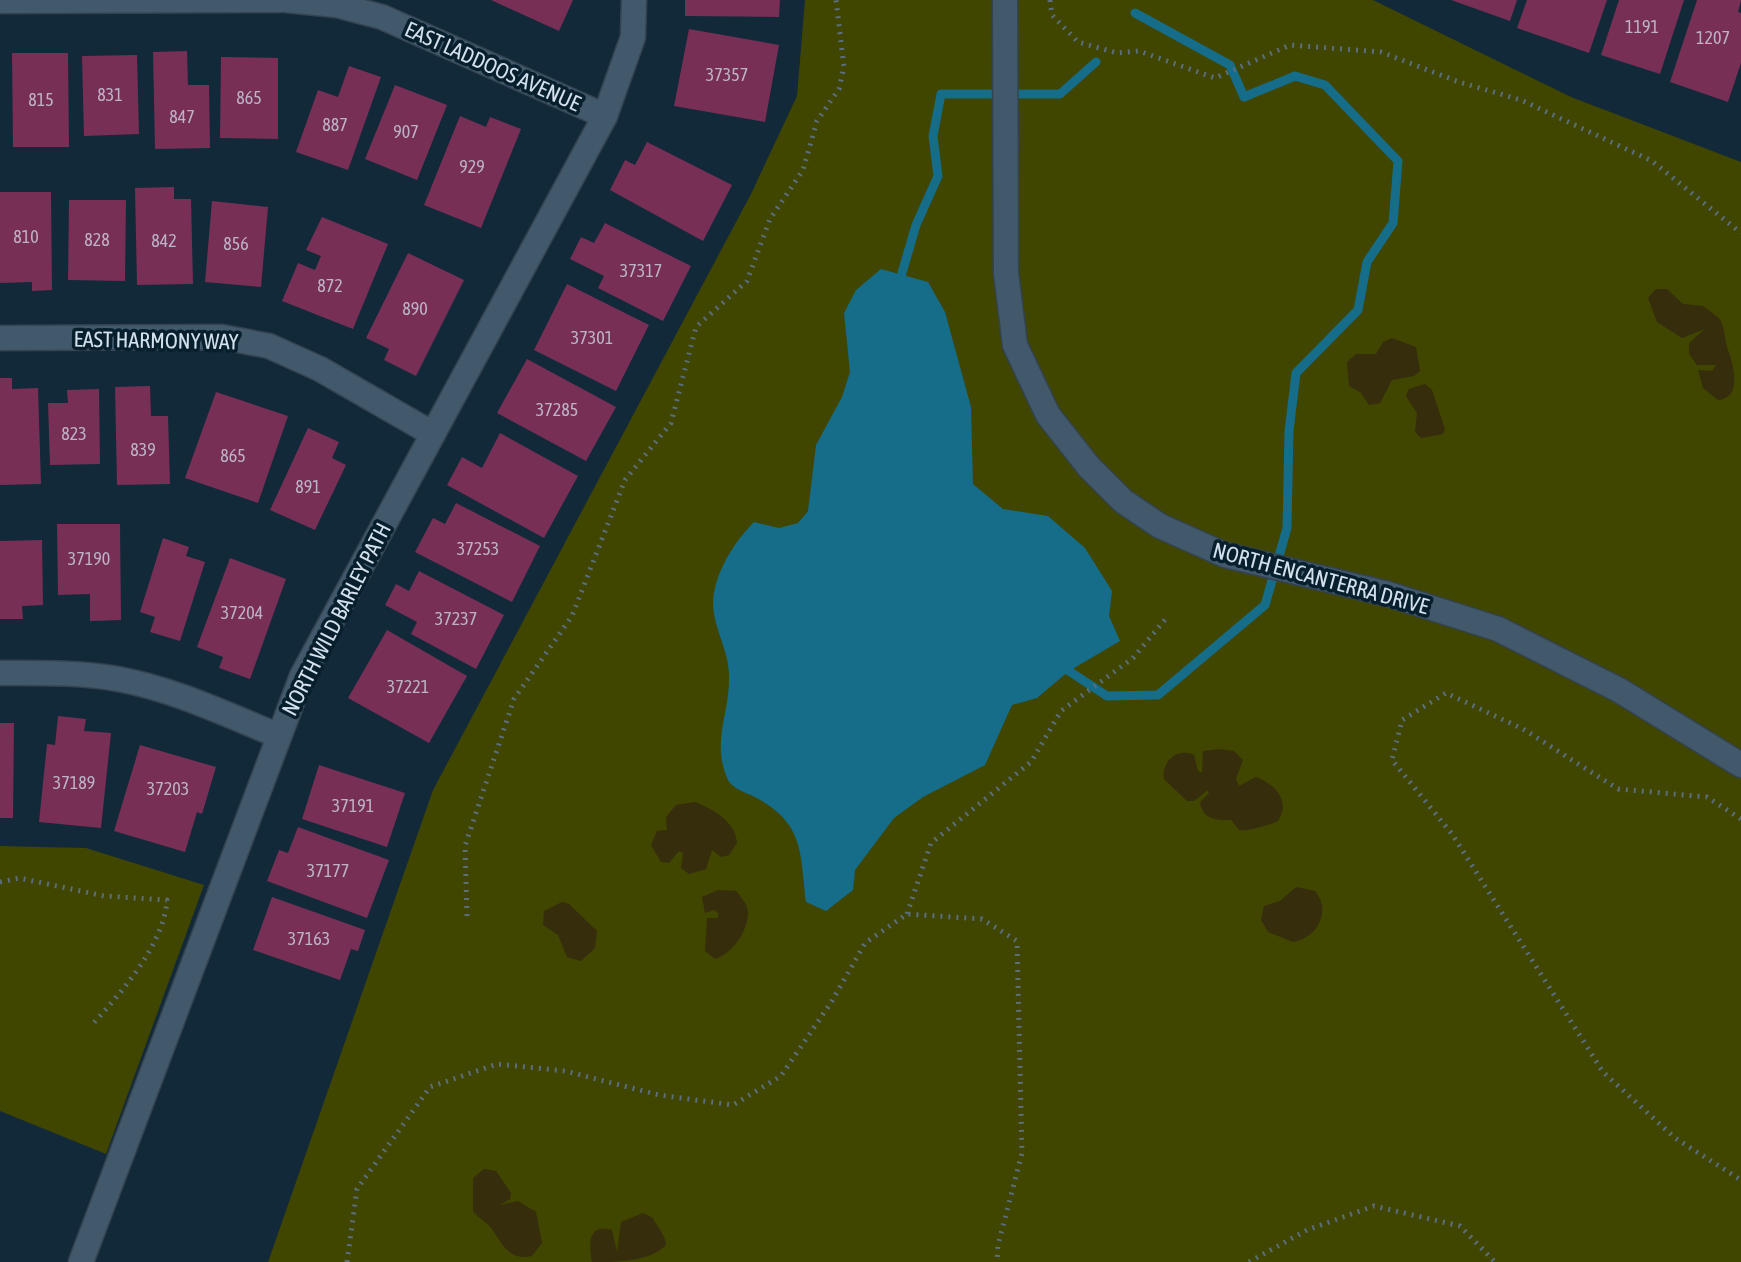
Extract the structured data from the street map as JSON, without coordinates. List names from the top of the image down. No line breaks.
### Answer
{"streets":{"street":["EAST LADDOOS AVENUE","EAST HARMONY WAY","NORTH ENCANTERRA DRIVE","NORTH WILD BARLEY PATH"]},"crossings":[["EAST LADDOOS AVENUE","NORTH WILD BARLEY PATH"],["EAST HARMONY WAY","NORTH WILD BARLEY PATH"]],"house_numbers":["1191","1207","37357","831","865","815","847","887","907","929","810","828","842","856","37317","872","890","37301","37285","823","839","865","891","37253","37190","37204","37237","37221","37189","37203","37191","37177","37163"]}
